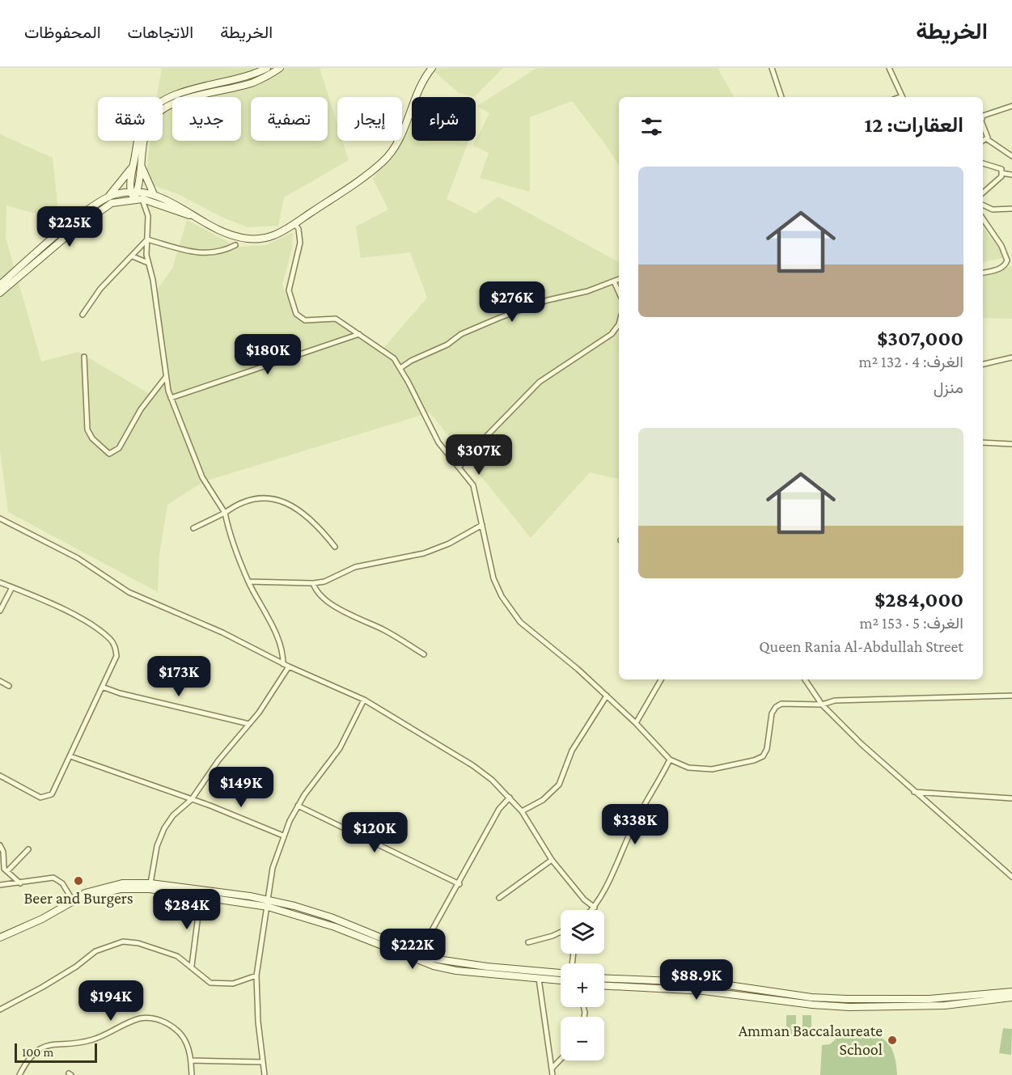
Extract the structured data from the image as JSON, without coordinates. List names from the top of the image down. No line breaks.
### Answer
{"places":["Beer and Burgers","Amman Baccalaureate School"],"scale_bar":"100 m","page":{"header":"الخريطة","nav":["الخريطة","الاتجاهات","المحفوظات"],"chip":["شراء","إيجار","تصفية","جديد","شقة"],"heading":"العقارات: 12","list":[{"name":"$307,000","note":"الغرف: 4 · 132 m² · منزل"},{"name":"$284,000","note":"الغرف: 5 · 153 m² · Queen Rania Al-Abdullah Street"}],"price":["$225K","$276K","$180K","$307K","$173K","$149K","$338K","$120K","$284K","$222K","$88.9K","$194K"],"map_buttons":["+","−"],"scale":"100 m"}}
